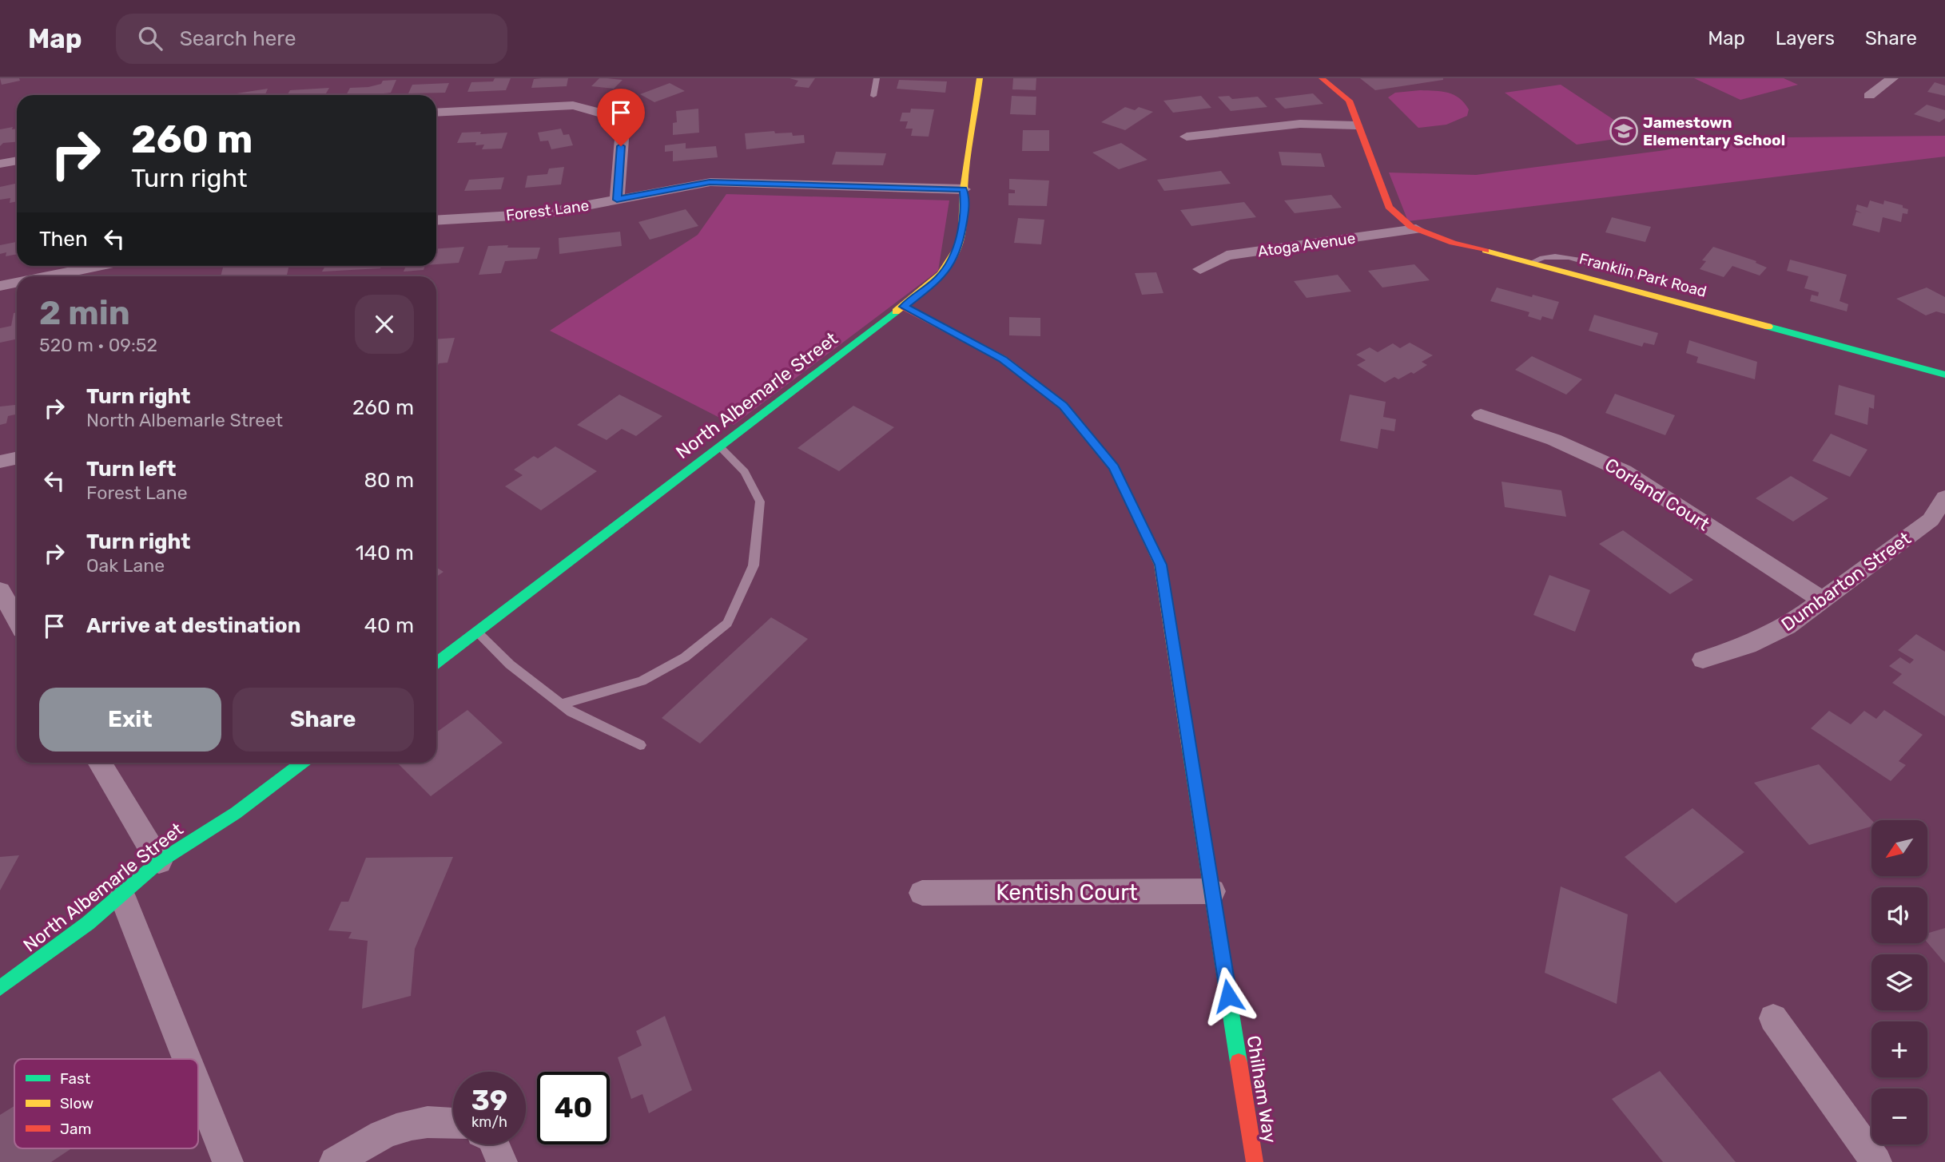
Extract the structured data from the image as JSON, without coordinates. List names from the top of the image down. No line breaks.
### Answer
{"streets":{"street":["Forest Lane","Atoga Avenue","Franklin Park Road","North Albemarle Street","Corland Court","Dumbarton Street","Kentish Court","Chilham Way"]},"crossings":[["Forest Lane","North Albemarle Street"],["Atoga Avenue","Franklin Park Road"],["North Albemarle Street","Chilham Way"],["Corland Court","Dumbarton Street"],["Kentish Court","Chilham Way"]],"places":{"school or university":["Jamestown Elementary School"]},"legend":["Fast","Slow","Jam"],"north":"bottom left","page":{"header":"Map","search":"Search here","nav":["Map","Layers","Share"],"turn":["260 m","Turn right"],"then":"Then","heading":["2 min","520 m · 09:52"],"list":[{"name":"Turn right","note":"North Albemarle Street","value":"260 m"},{"name":"Turn left","note":"Forest Lane","value":"80 m"},{"name":"Turn right","note":"Oak Lane","value":"140 m"},{"name":"Arrive at destination","value":"40 m"}],"buttons":["Exit","Share"],"map_buttons":["+","−"],"speed":"39 km/h","limit":"40"}}
